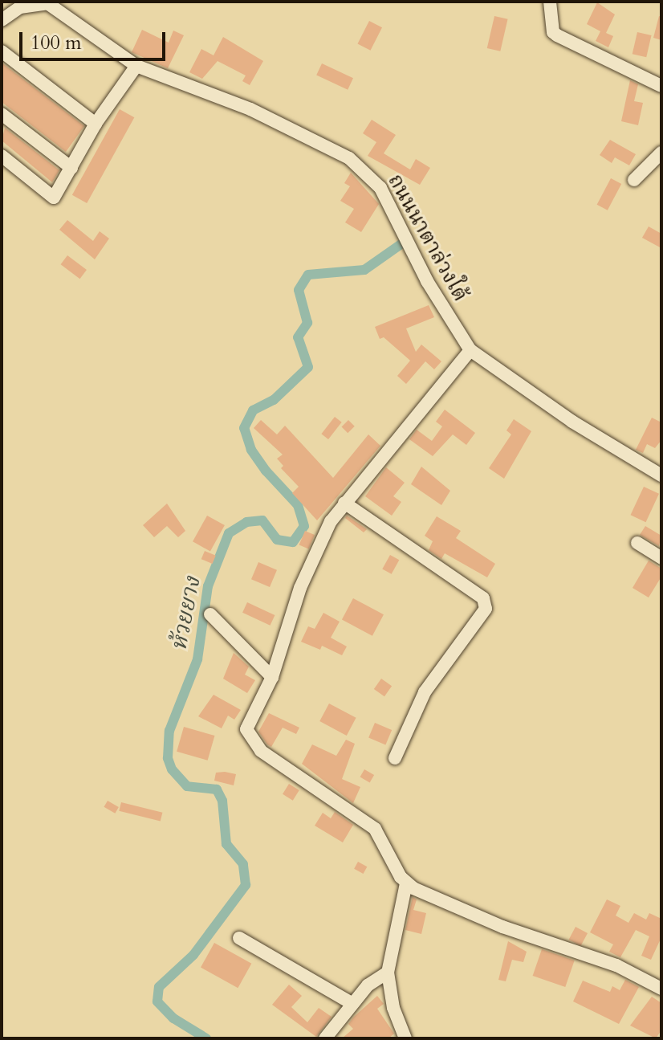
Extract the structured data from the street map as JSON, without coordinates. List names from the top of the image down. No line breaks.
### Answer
{"streets":{"street":["ถนนนาตาล่วงใต้"]},"water":["ห้วยยาง"],"scale_bar":"100 m"}
